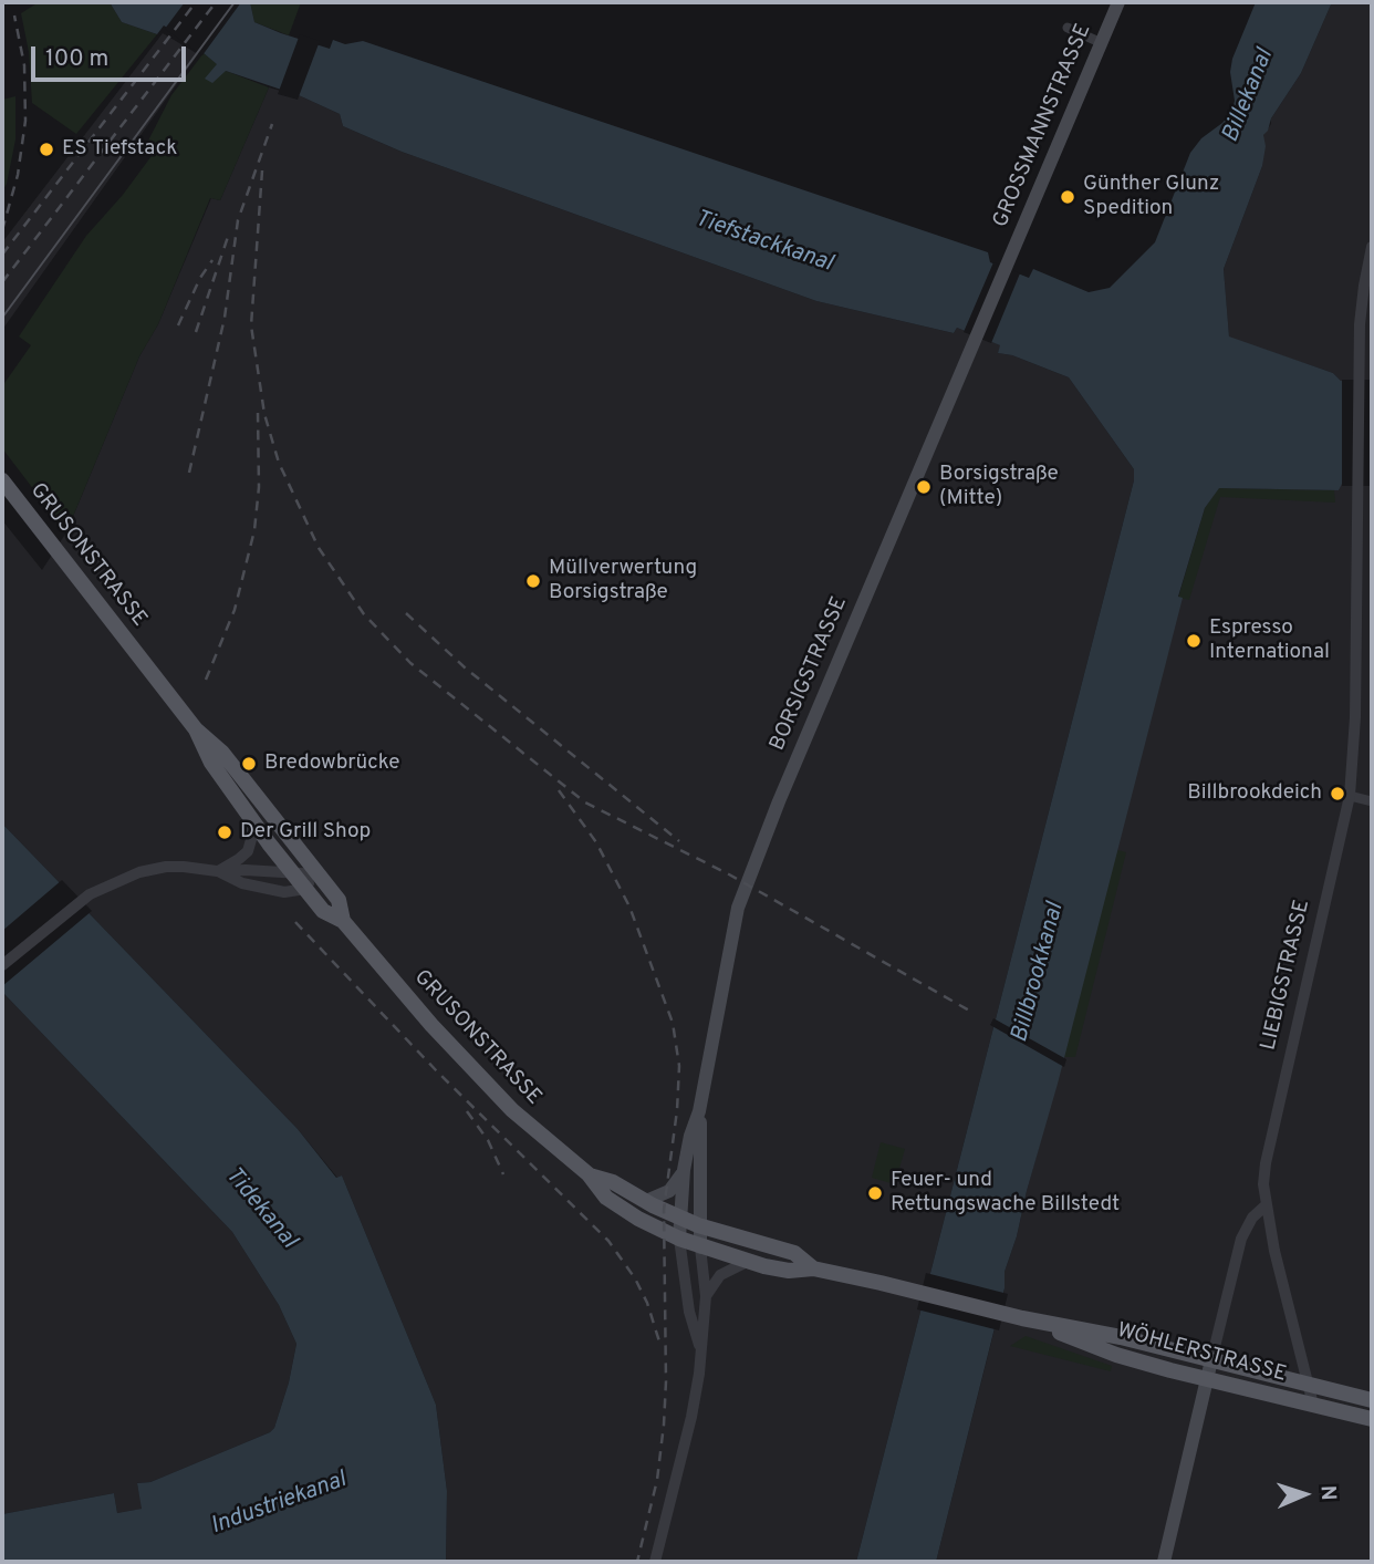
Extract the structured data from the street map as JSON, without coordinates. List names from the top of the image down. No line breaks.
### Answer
{"streets":{"main road":["GROSSMANNSTRASSE","GRUSONSTRASSE","BORSIGSTRASSE","WÖHLERSTRASSE"],"street":["LIEBIGSTRASSE"]},"crossings":[["GROSSMANNSTRASSE","BORSIGSTRASSE"],["GRUSONSTRASSE","BORSIGSTRASSE"],["GRUSONSTRASSE","WÖHLERSTRASSE"],["BORSIGSTRASSE","WÖHLERSTRASSE"],["LIEBIGSTRASSE","WÖHLERSTRASSE"]],"water":["Billekanal","Tiefstackkanal","Billbrookkanal","Tidekanal","Industriekanal"],"places":["ES Tiefstack","Günther Glunz Spedition","Borsigstraße (Mitte)","Müllverwertung Borsigstraße","Espresso International","Bredowbrücke","Billbrookdeich","Der Grill Shop","Feuer- und Rettungswache Billstedt"],"scale_bar":"100 m","north":"right"}
